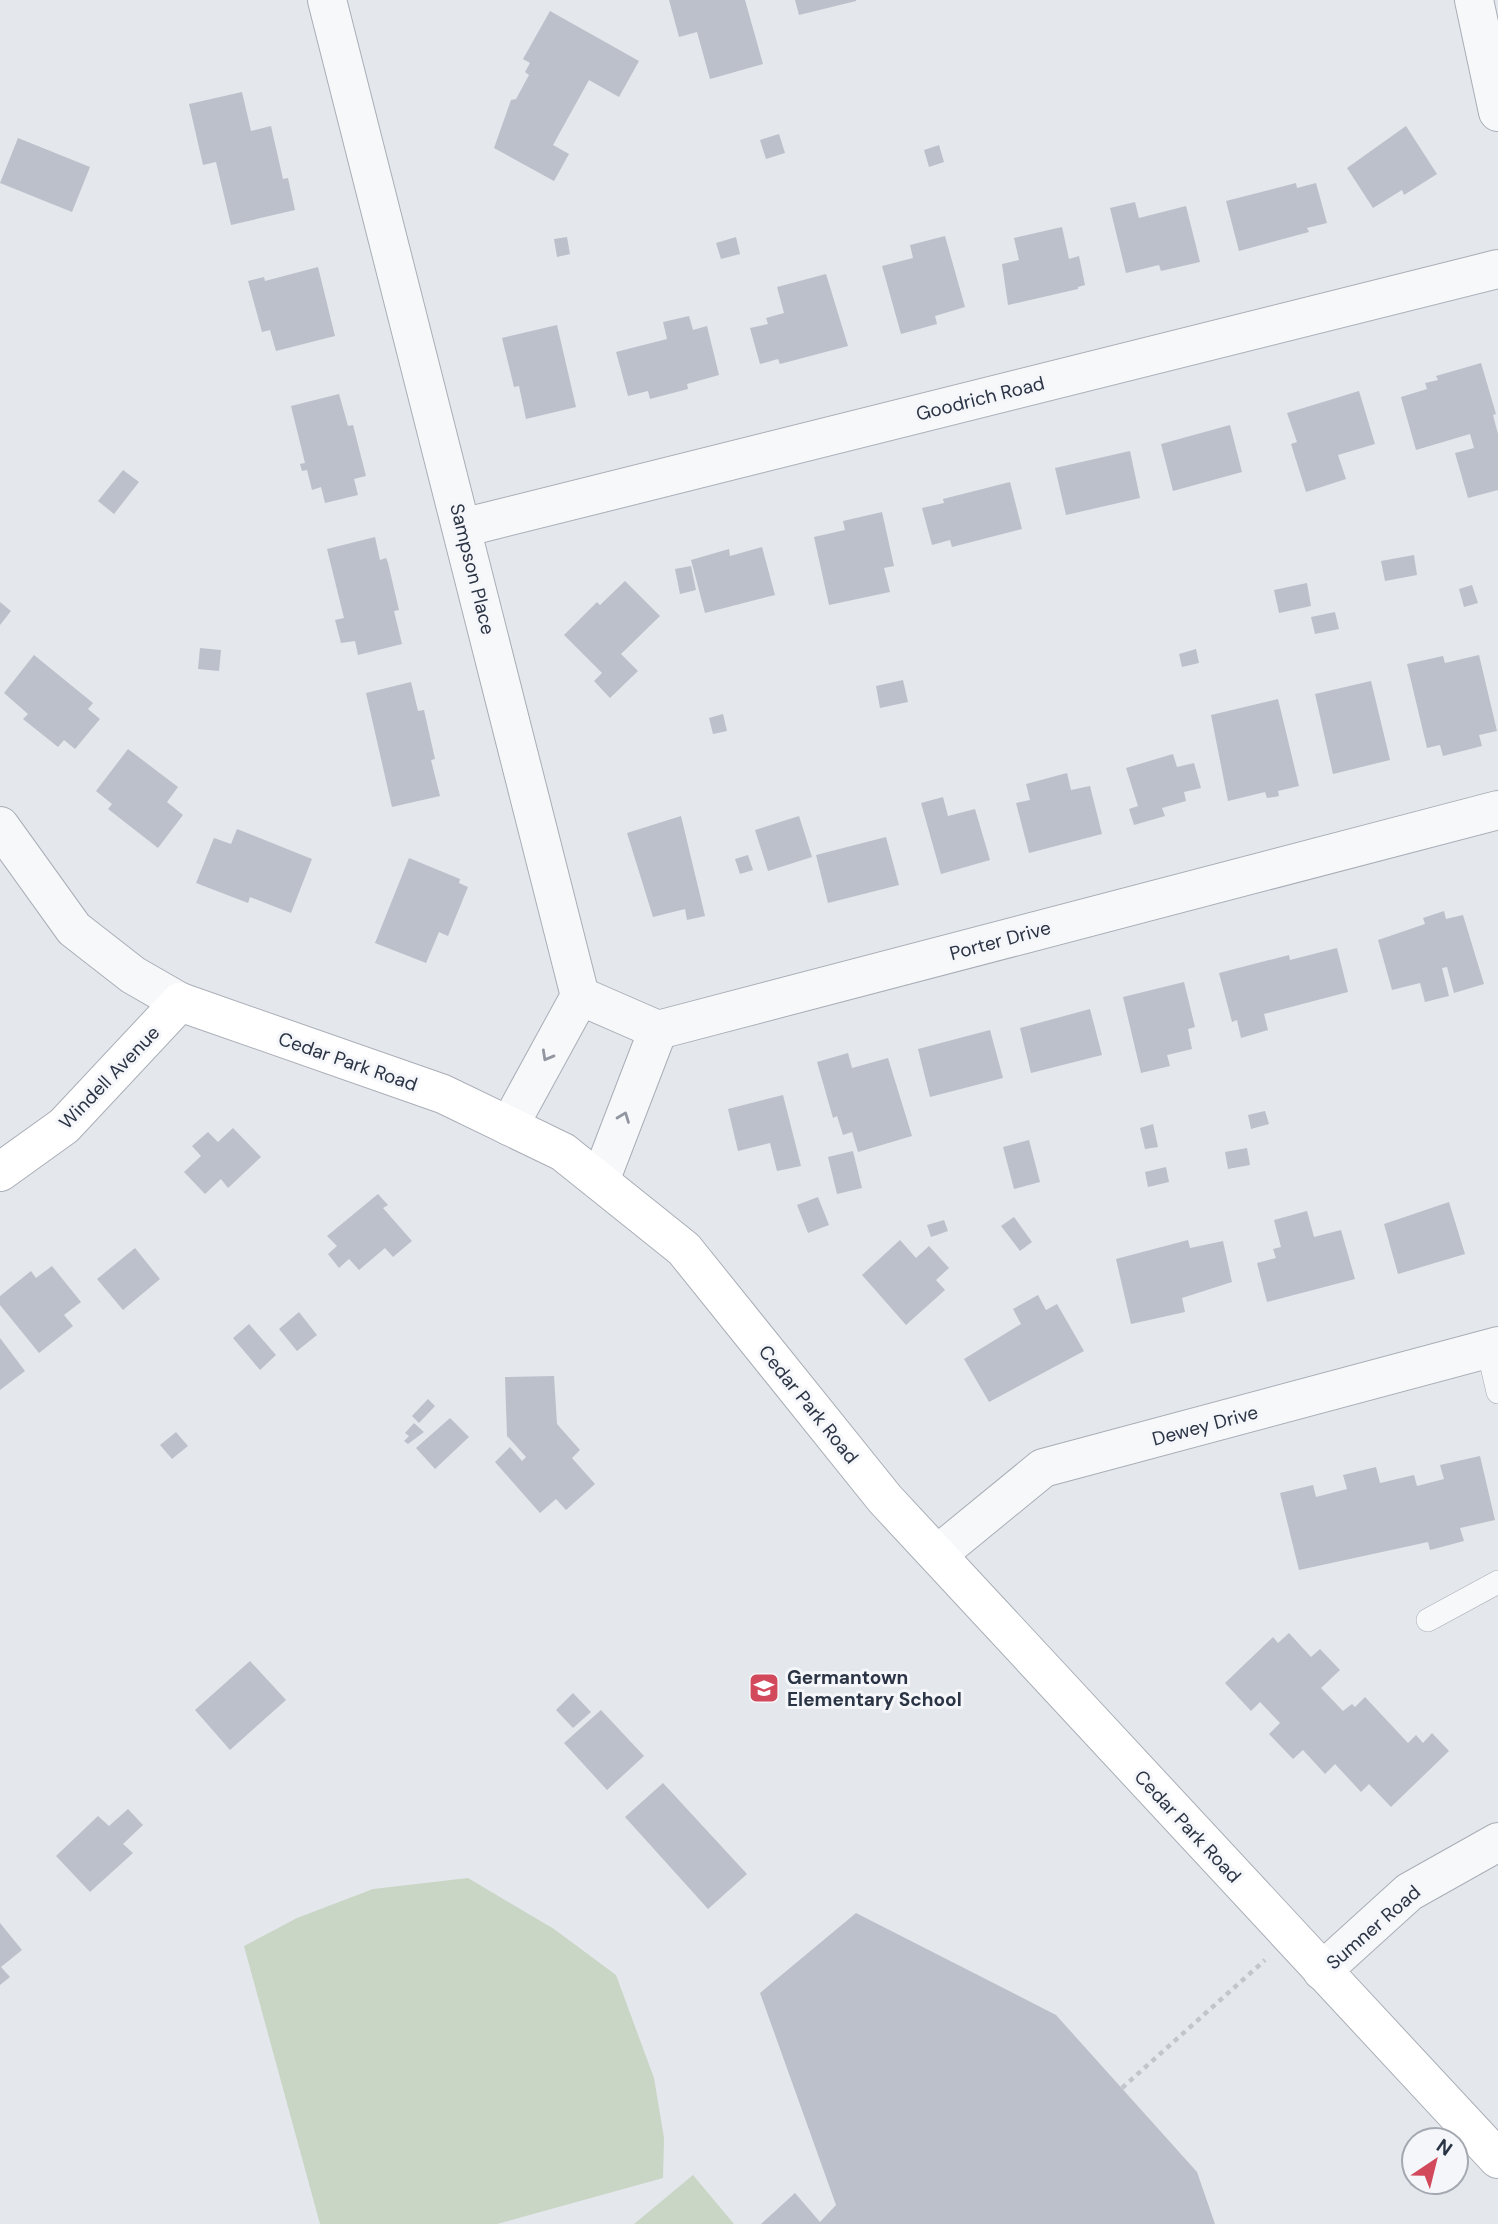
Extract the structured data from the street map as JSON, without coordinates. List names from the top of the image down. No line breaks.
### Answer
{"streets":{"street":["Goodrich Road","Sampson Place","Porter Drive","Cedar Park Road","Windell Avenue","Dewey Drive","Sumner Road"]},"crossings":[["Goodrich Road","Sampson Place"],["Cedar Park Road","Windell Avenue"],["Cedar Park Road","Dewey Drive"],["Cedar Park Road","Sumner Road"]],"places":{"school or university":["Germantown Elementary School"]},"north":"top right"}
